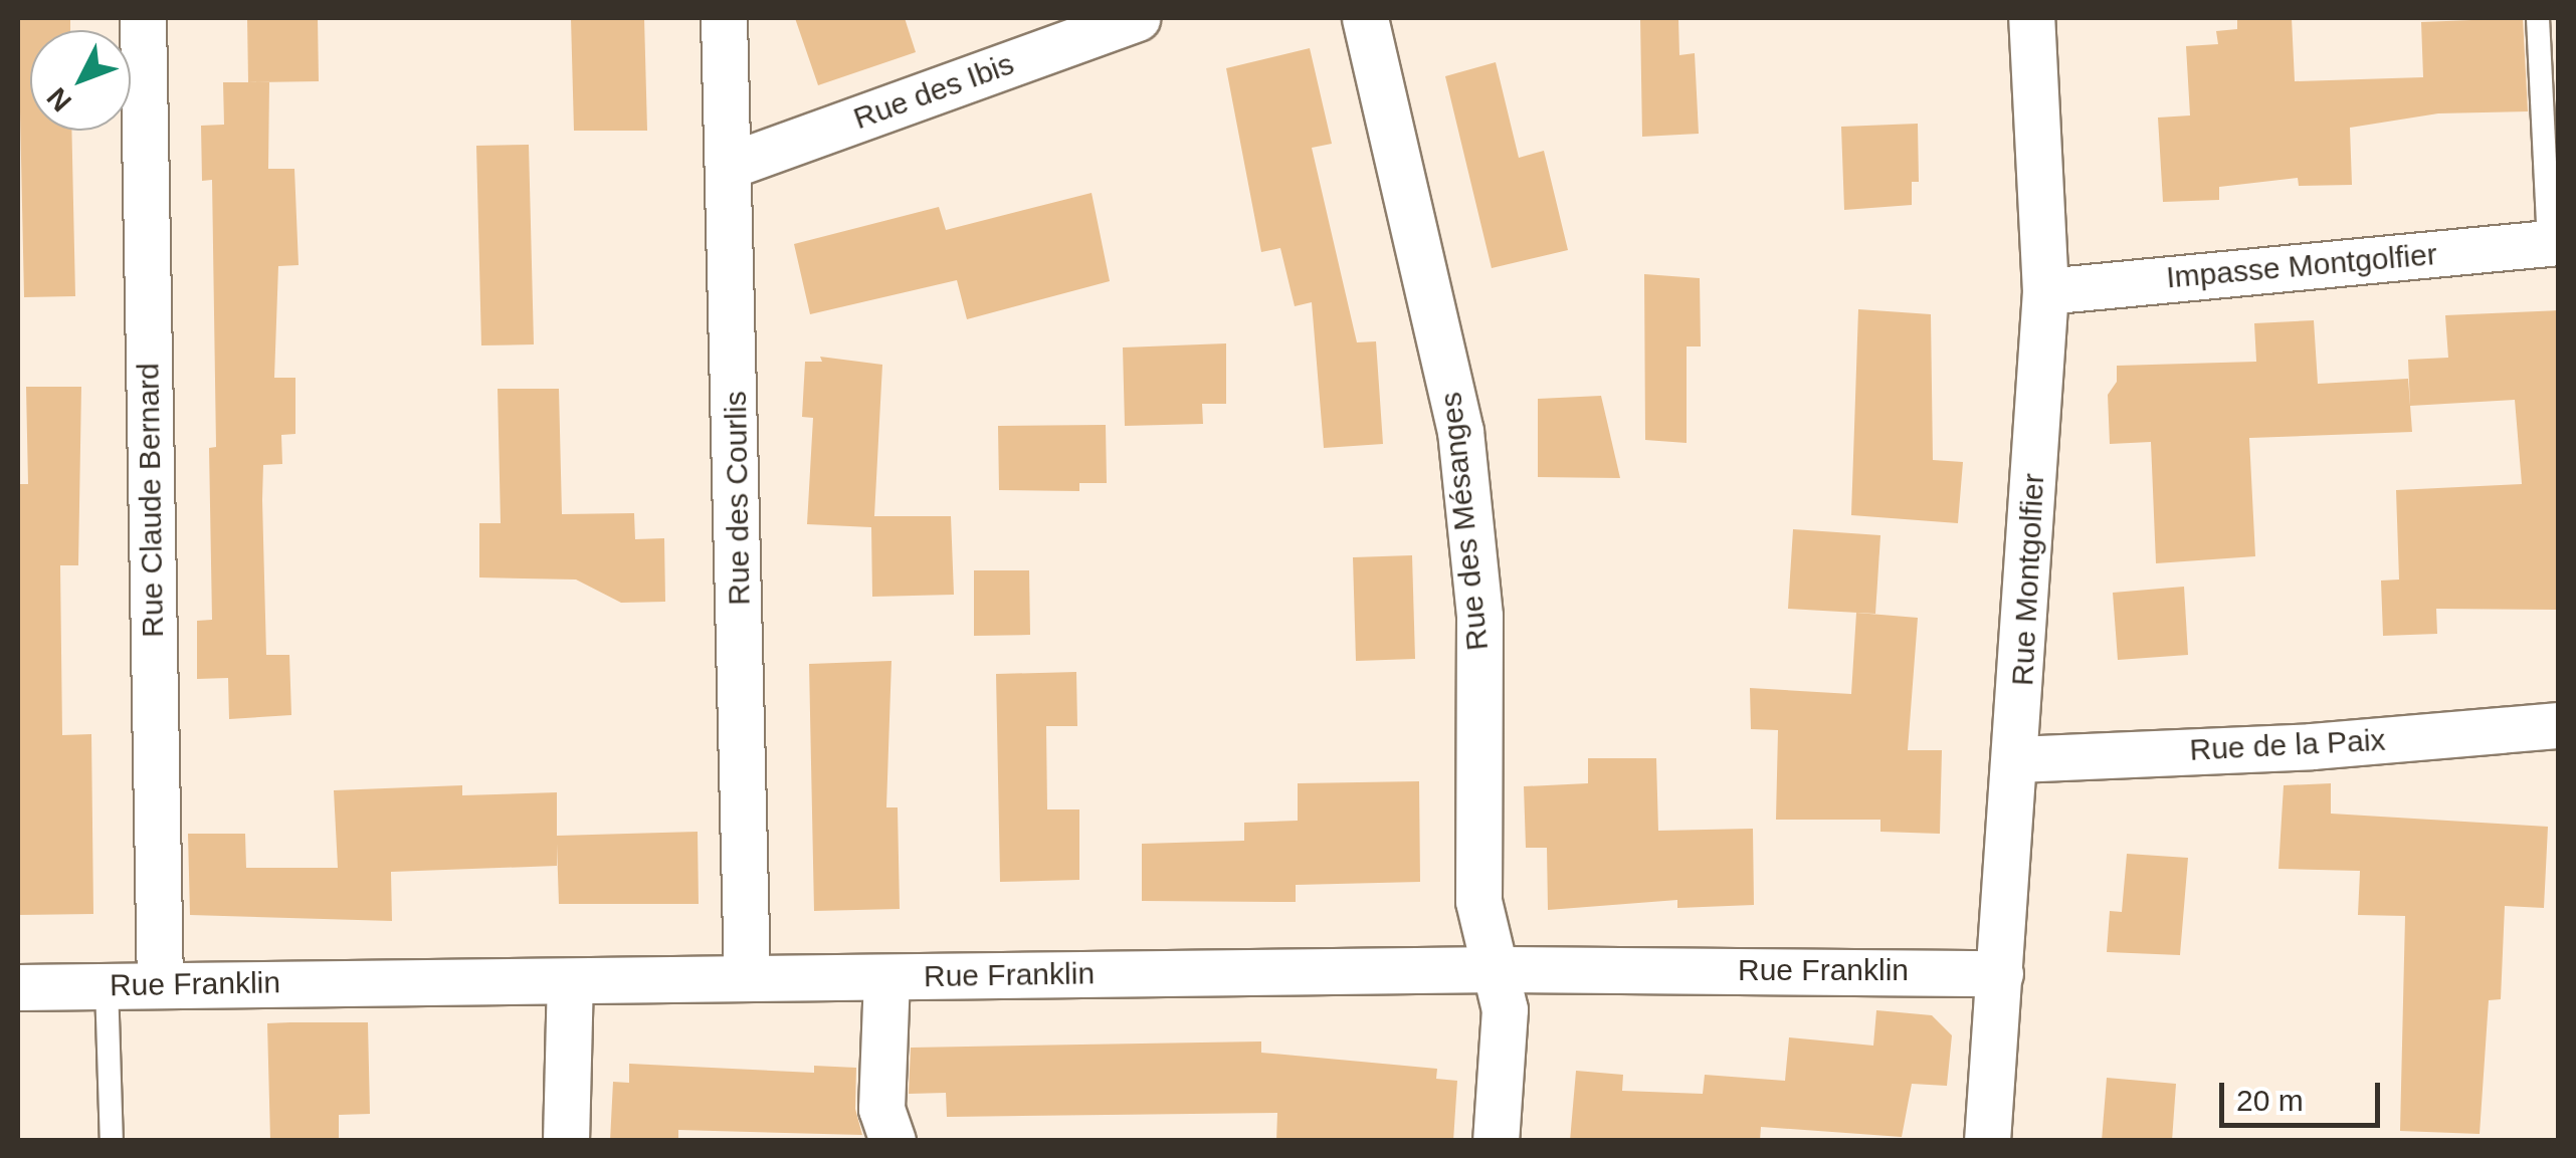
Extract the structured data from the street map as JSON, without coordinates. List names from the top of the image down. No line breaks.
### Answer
{"streets":{"street":["Rue des Ibis","Impasse Montgolfier","Rue des Courlis","Rue Claude Bernard","Rue des Mésanges","Rue Montgolfier","Rue de la Paix","Rue Franklin"]},"crossings":[["Rue des Ibis","Rue des Courlis"],["Impasse Montgolfier","Rue Montgolfier"],["Rue des Courlis","Rue Franklin"],["Rue Claude Bernard","Rue Franklin"],["Rue des Mésanges","Rue Franklin"],["Rue Montgolfier","Rue de la Paix"],["Rue Montgolfier","Rue Franklin"]],"scale_bar":"20 m","north":"bottom left"}
